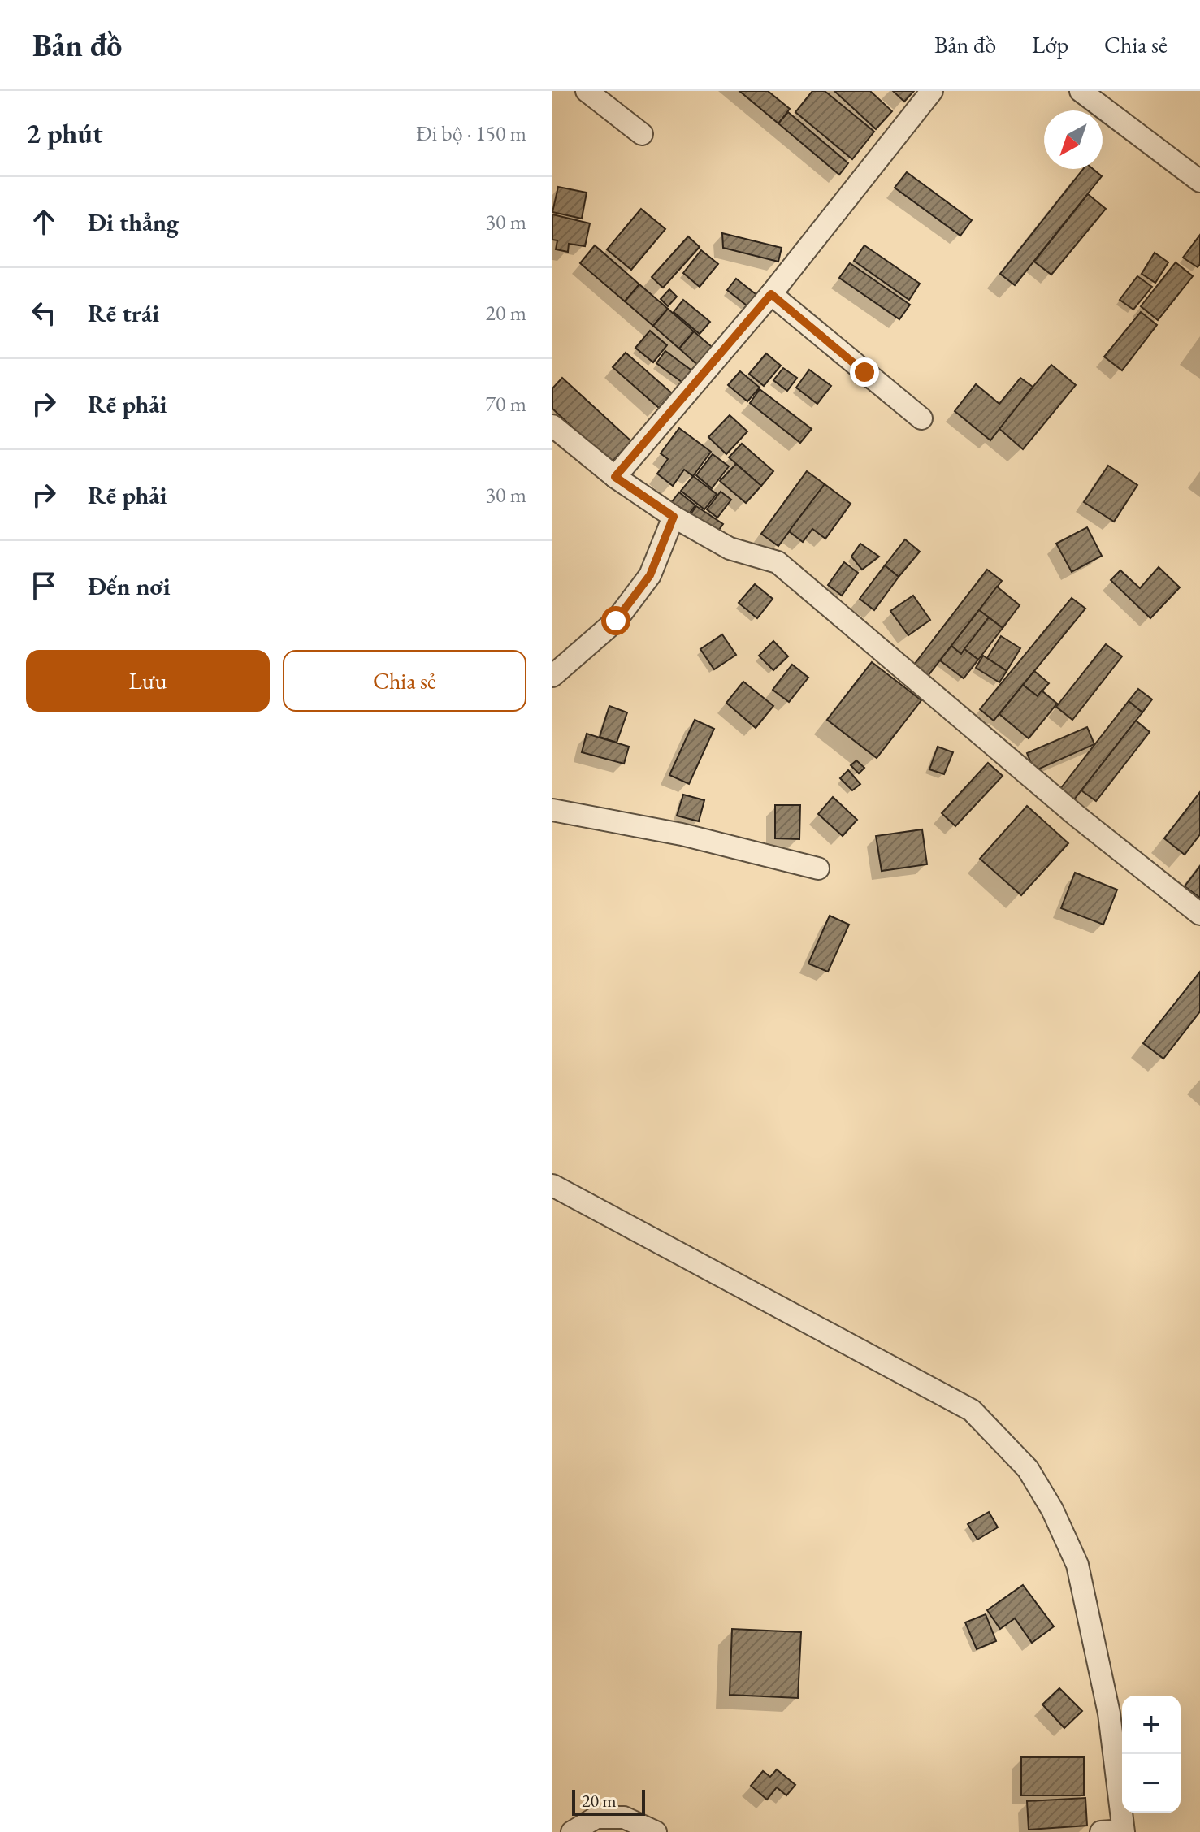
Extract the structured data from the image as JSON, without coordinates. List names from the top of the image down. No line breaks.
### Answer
{"scale_bar":"20 m","north":"bottom left","page":{"header":"Bản đồ","nav":["Bản đồ","Lớp","Chia sẻ"],"heading":["2 phút","Đi bộ · 150 m"],"list":[["Đi thẳng","30 m"],["Rẽ trái","20 m"],["Rẽ phải","70 m"],["Rẽ phải","30 m"],"Đến nơi"],"buttons":["Lưu","Chia sẻ"],"map_buttons":["+","−"],"scale":"20 m"}}
